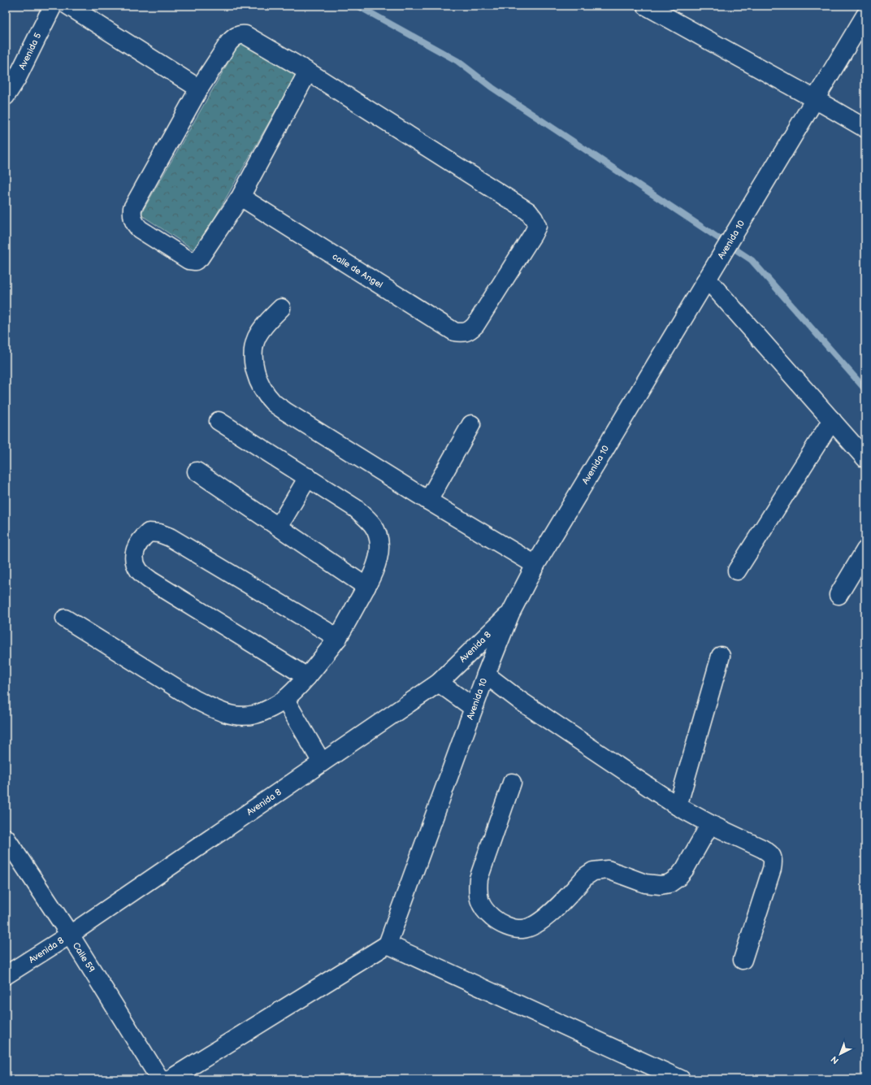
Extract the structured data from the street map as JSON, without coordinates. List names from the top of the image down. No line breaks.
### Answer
{"streets":{"street":["Avenida 5","Avenida 10","calle de Angel","Avenida 8","Calle 59"]},"crossings":[["Avenida 10","Avenida 8"],["Avenida 8","Calle 59"]],"north":"bottom left"}
